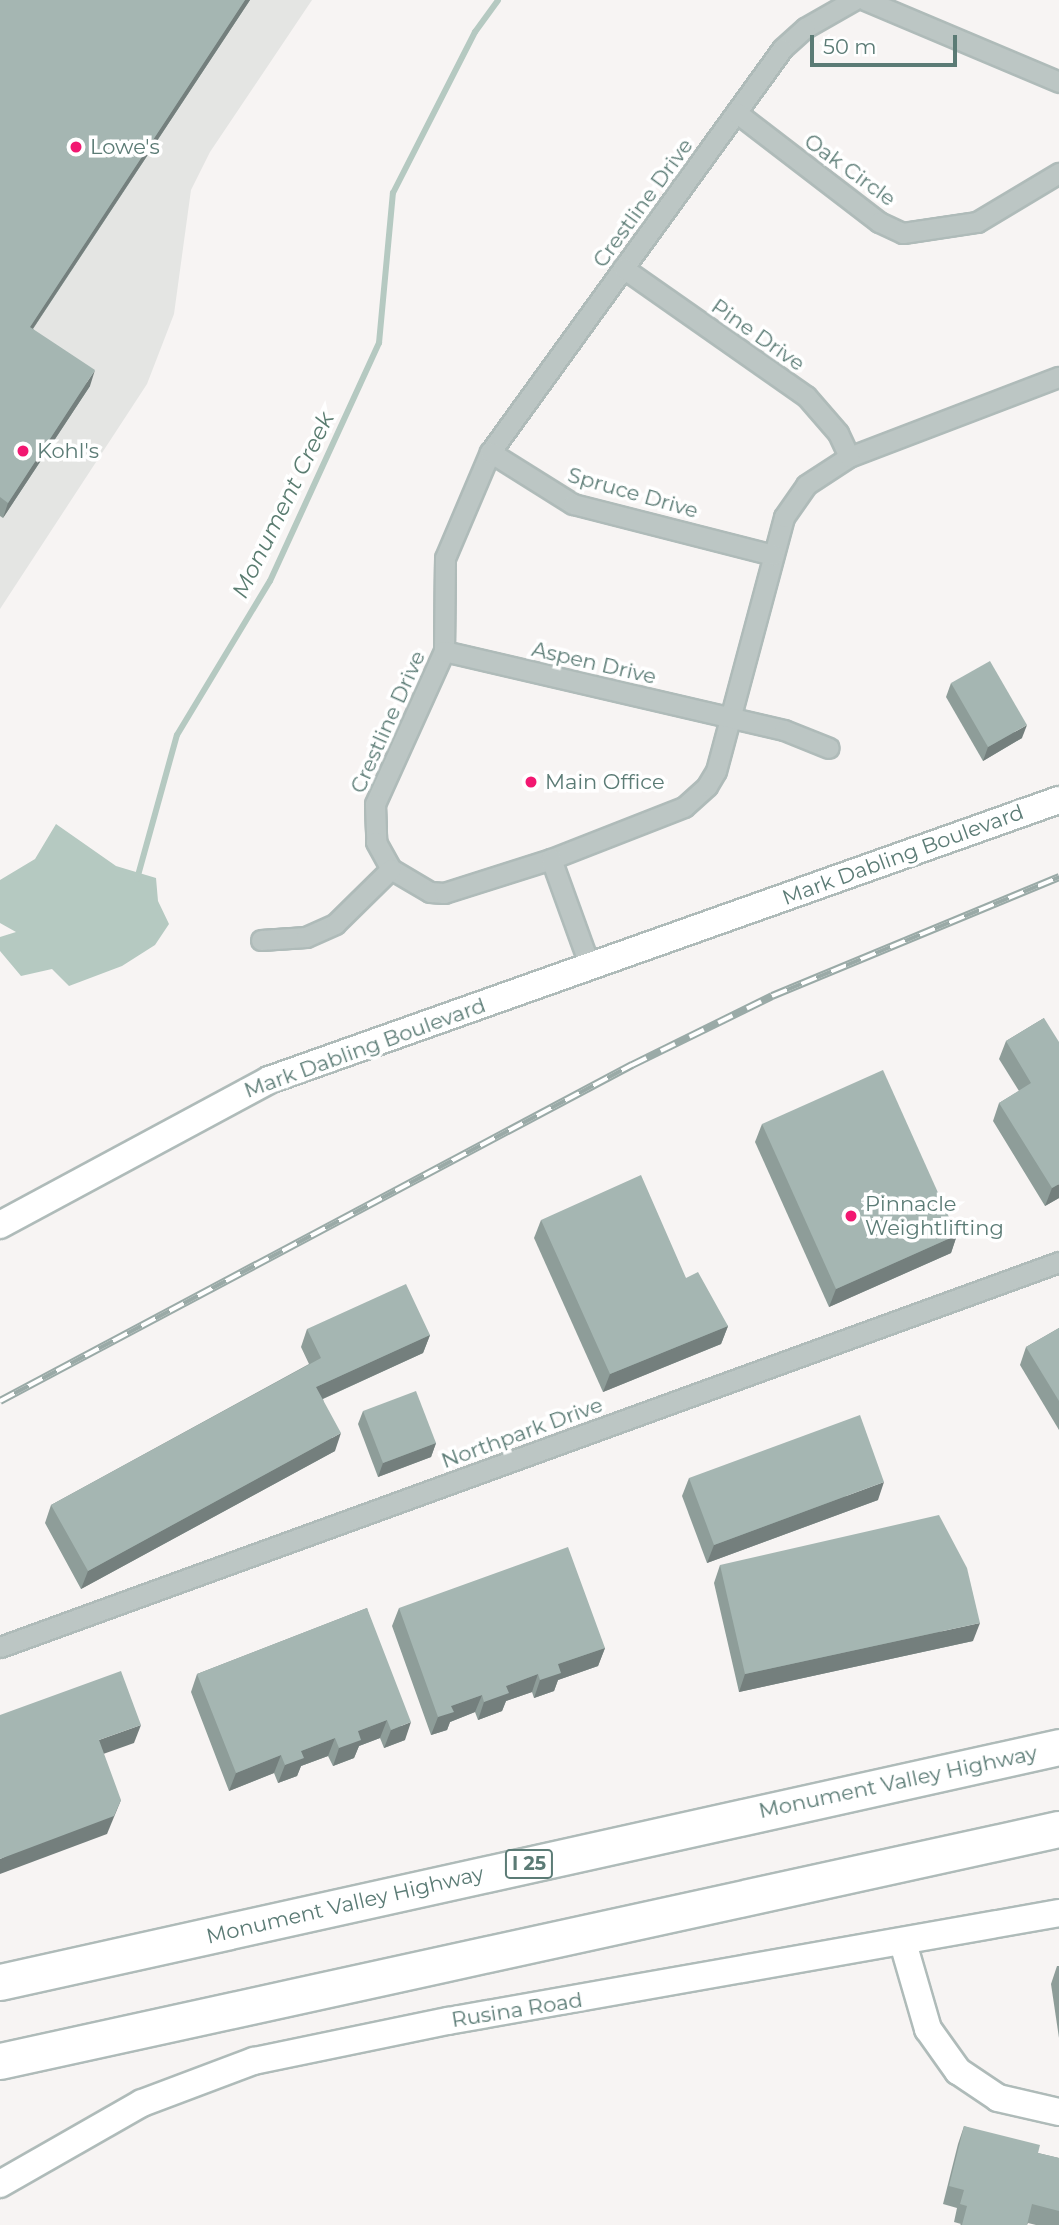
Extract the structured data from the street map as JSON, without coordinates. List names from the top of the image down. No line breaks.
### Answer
{"streets":{"highway":["Monument Valley Highway","I 25"],"street":["Oak Circle","Crestline Drive","Pine Drive","Spruce Drive","Aspen Drive","Mark Dabling Boulevard","Northpark Drive","Rusina Road"]},"crossings":[["Oak Circle","Crestline Drive"],["Crestline Drive","Pine Drive"],["Crestline Drive","Spruce Drive"],["Crestline Drive","Aspen Drive"]],"water":["Monument Creek"],"places":["Lowe's","Kohl's","Main Office","Pinnacle Weightlifting"],"scale_bar":"50 m"}
